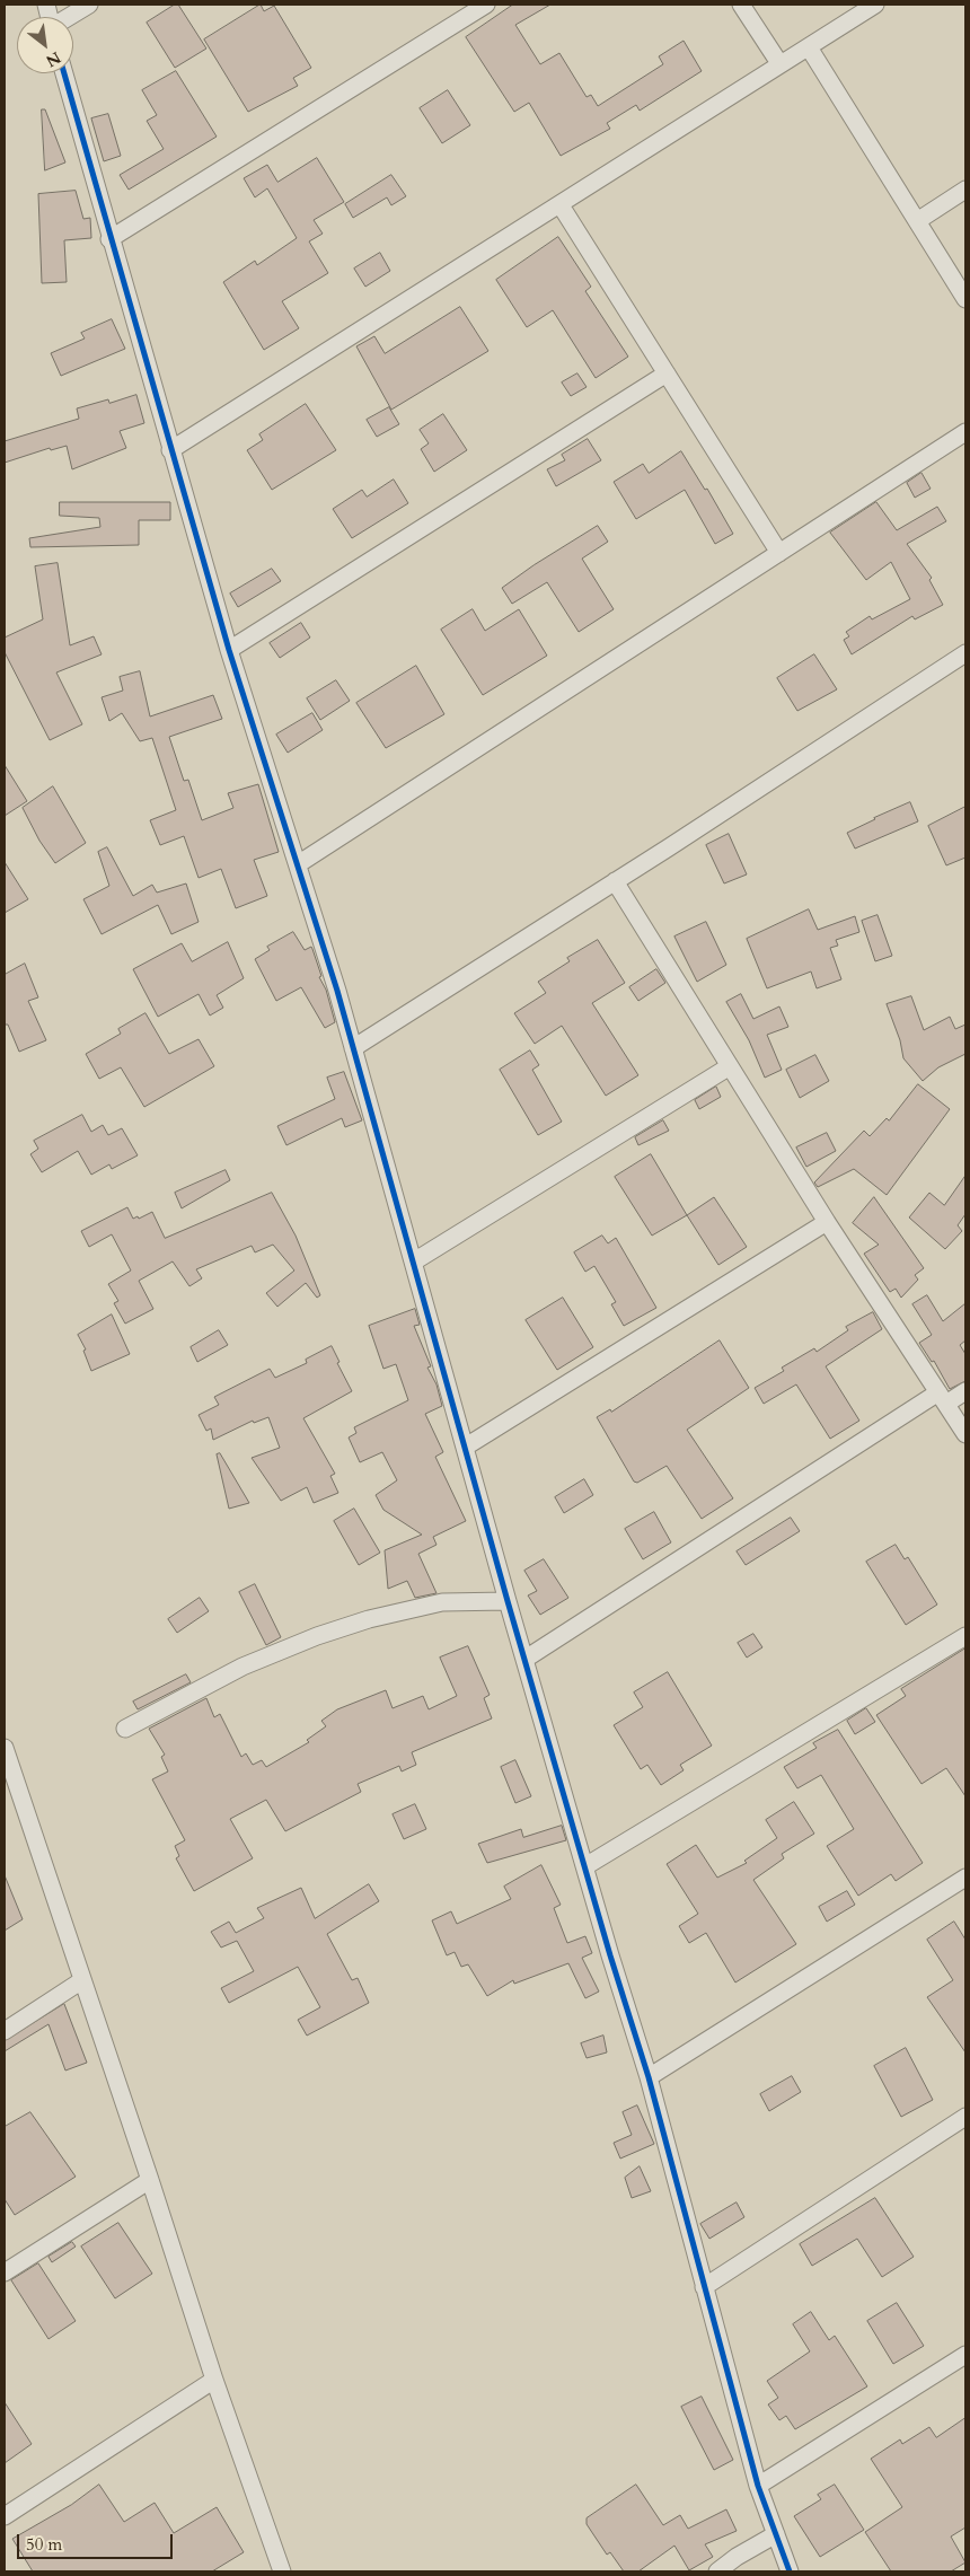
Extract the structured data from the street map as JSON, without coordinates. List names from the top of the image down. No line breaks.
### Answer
{"scale_bar":"50 m","north":"bottom right"}
